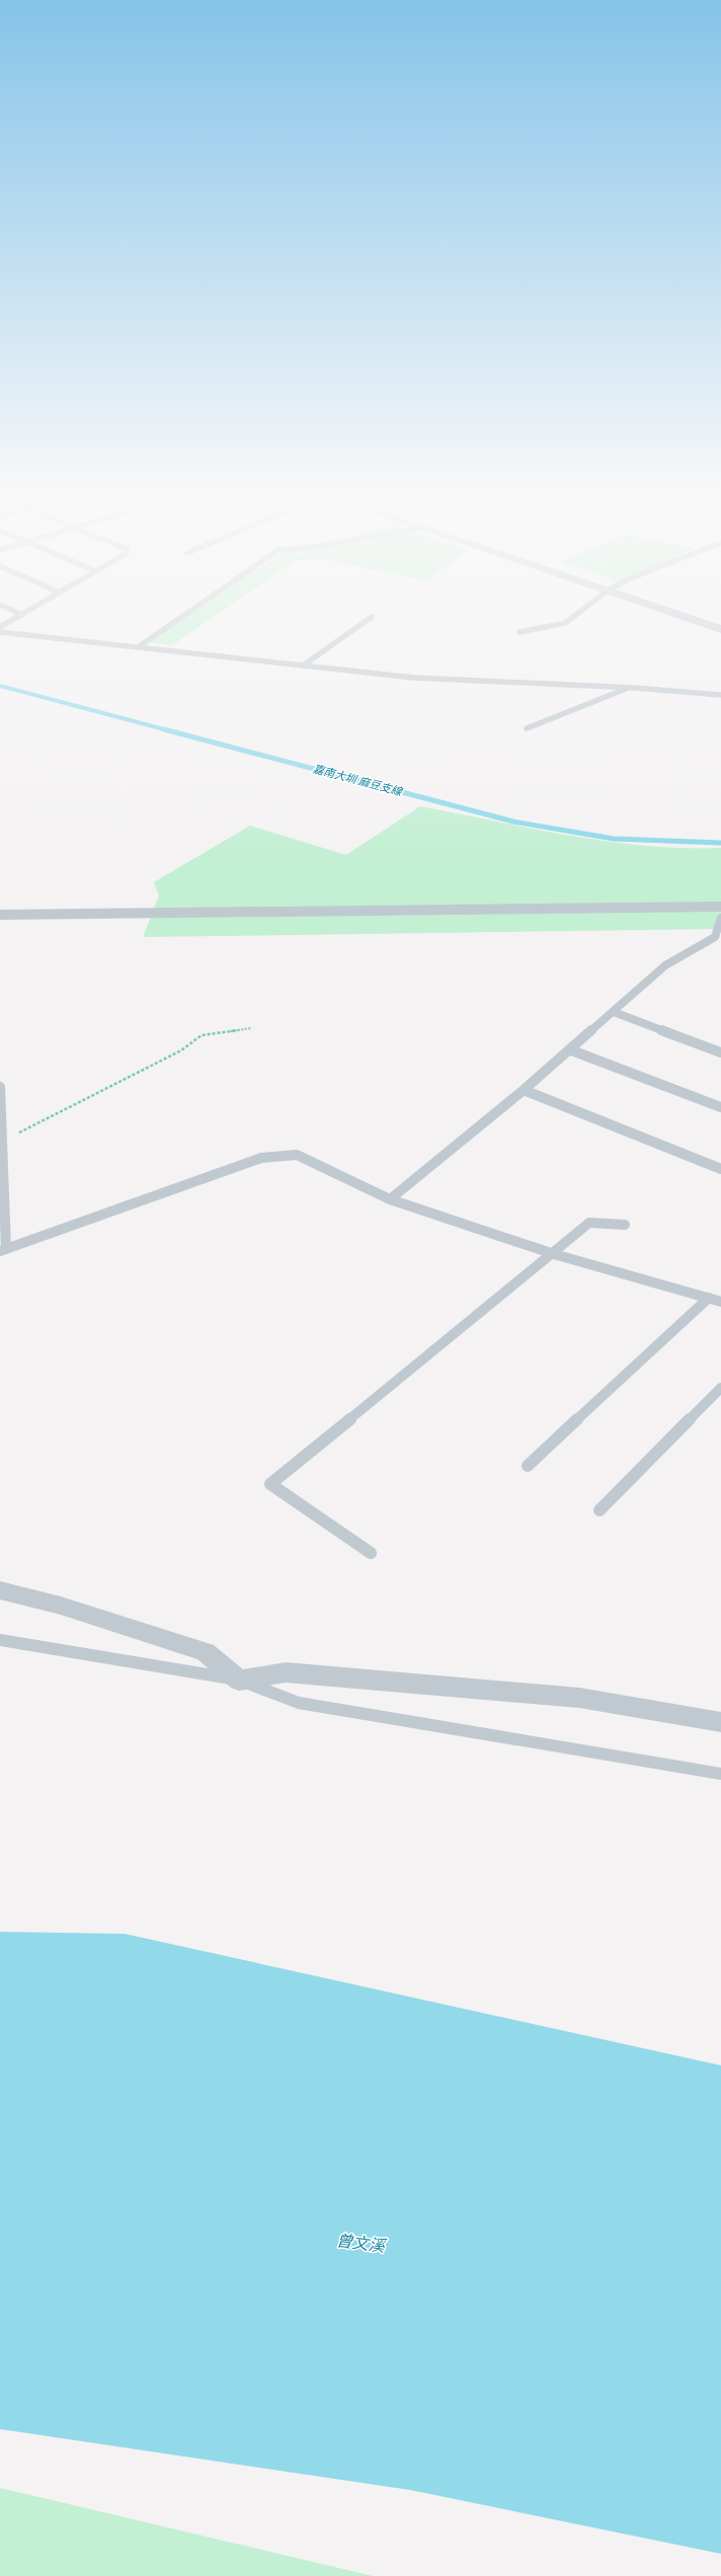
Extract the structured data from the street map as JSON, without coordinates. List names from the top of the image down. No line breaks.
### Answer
{"water":["嘉南大圳 麻豆支線","曾文溪"]}
